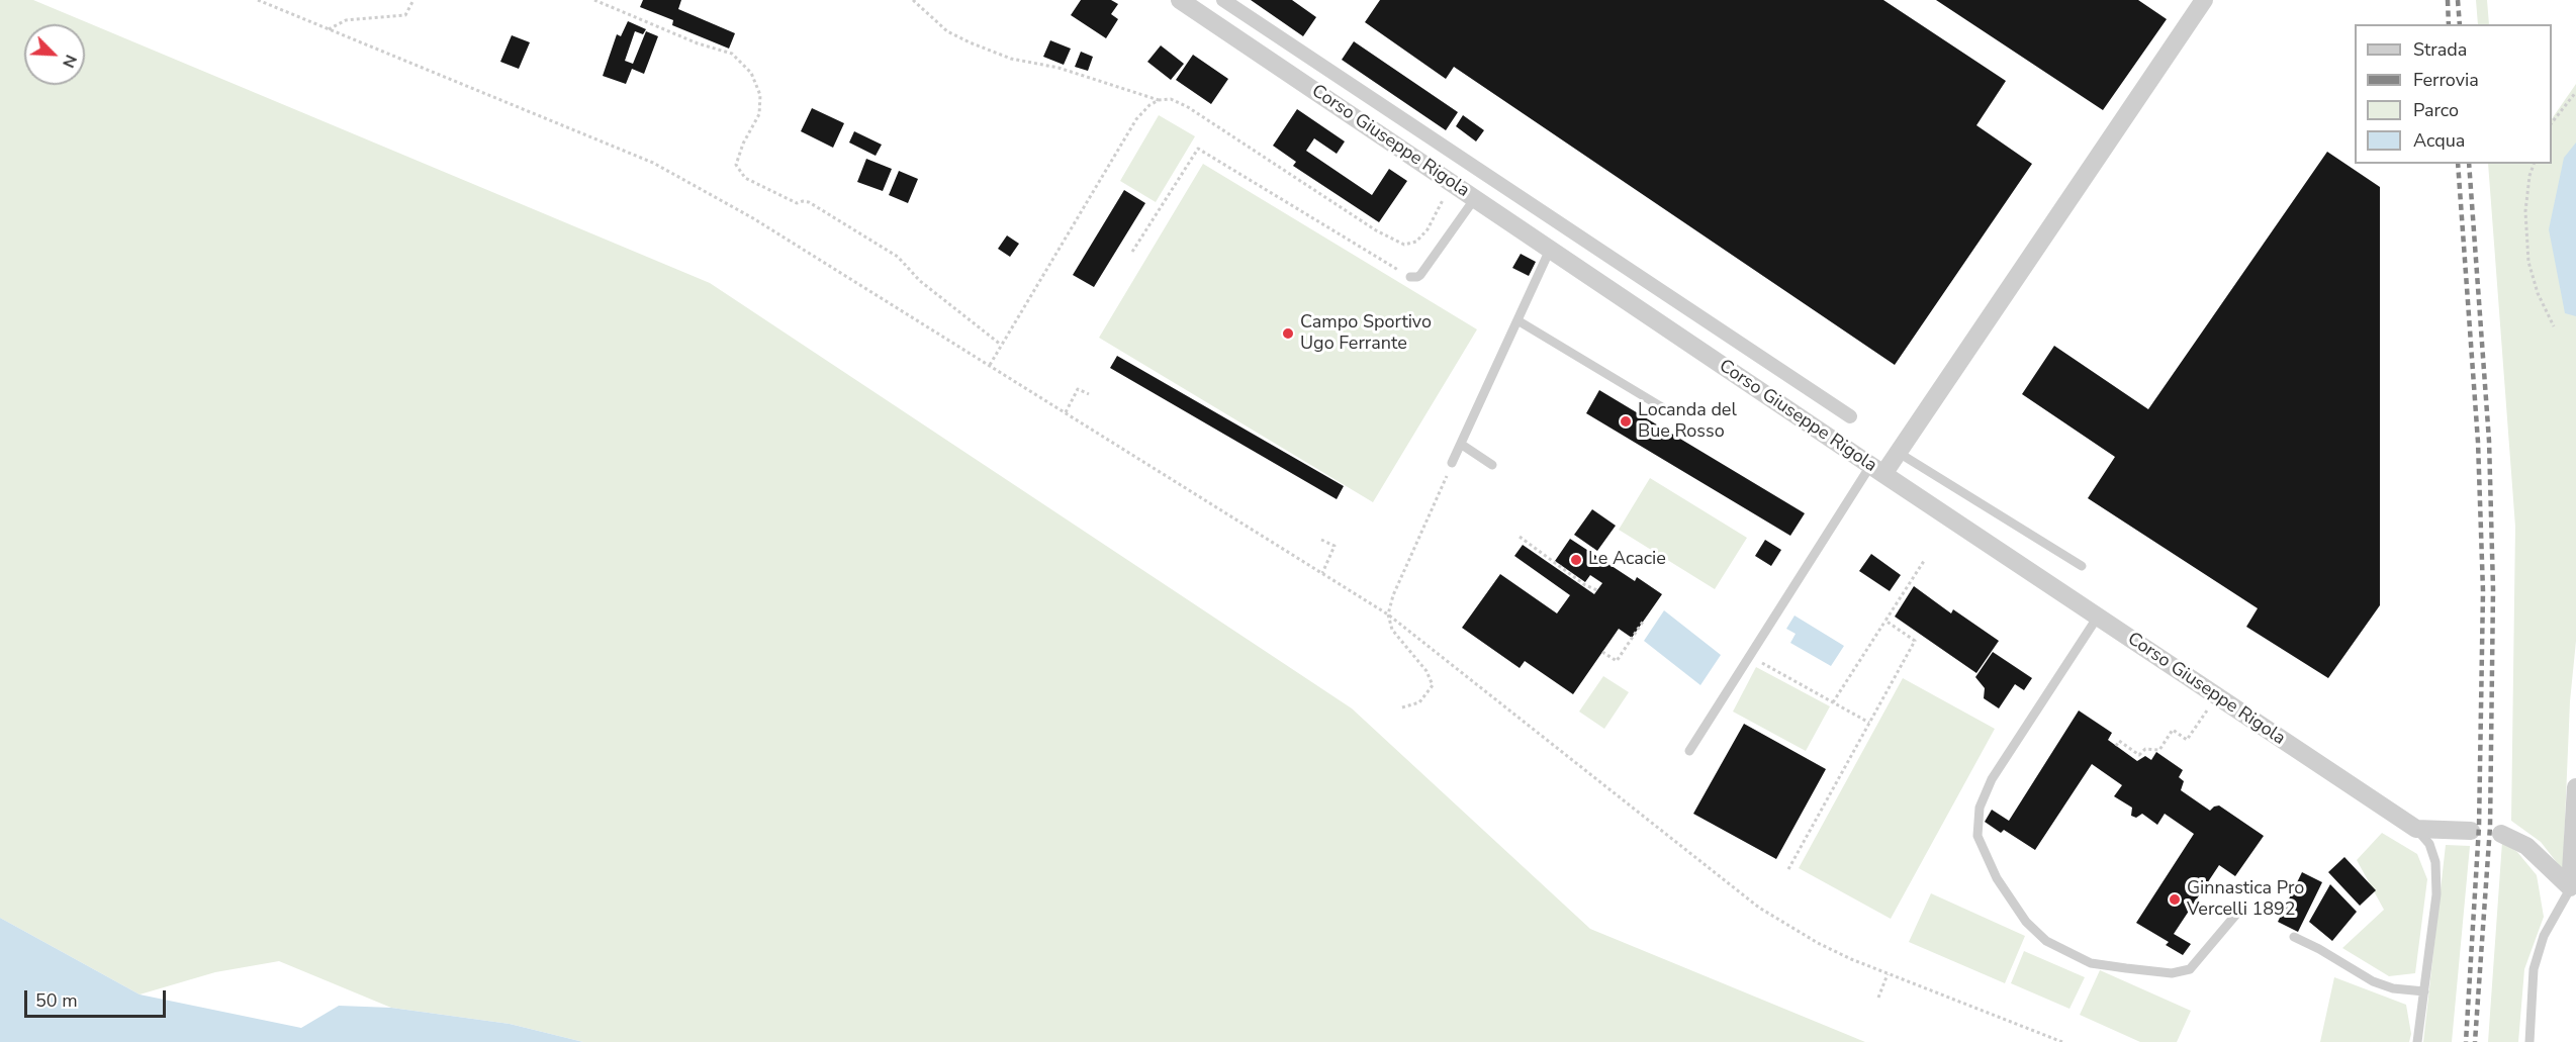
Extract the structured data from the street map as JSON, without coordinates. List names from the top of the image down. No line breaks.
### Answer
{"streets":{"street":["Corso Giuseppe Rigola"]},"places":["Campo Sportivo Ugo Ferrante","Locanda del Bue Rosso","Le Acacie","Ginnastica Pro Vercelli 1892"],"legend":["Strada","Ferrovia","Parco","Acqua"],"scale_bar":"50 m","north":"bottom right"}
